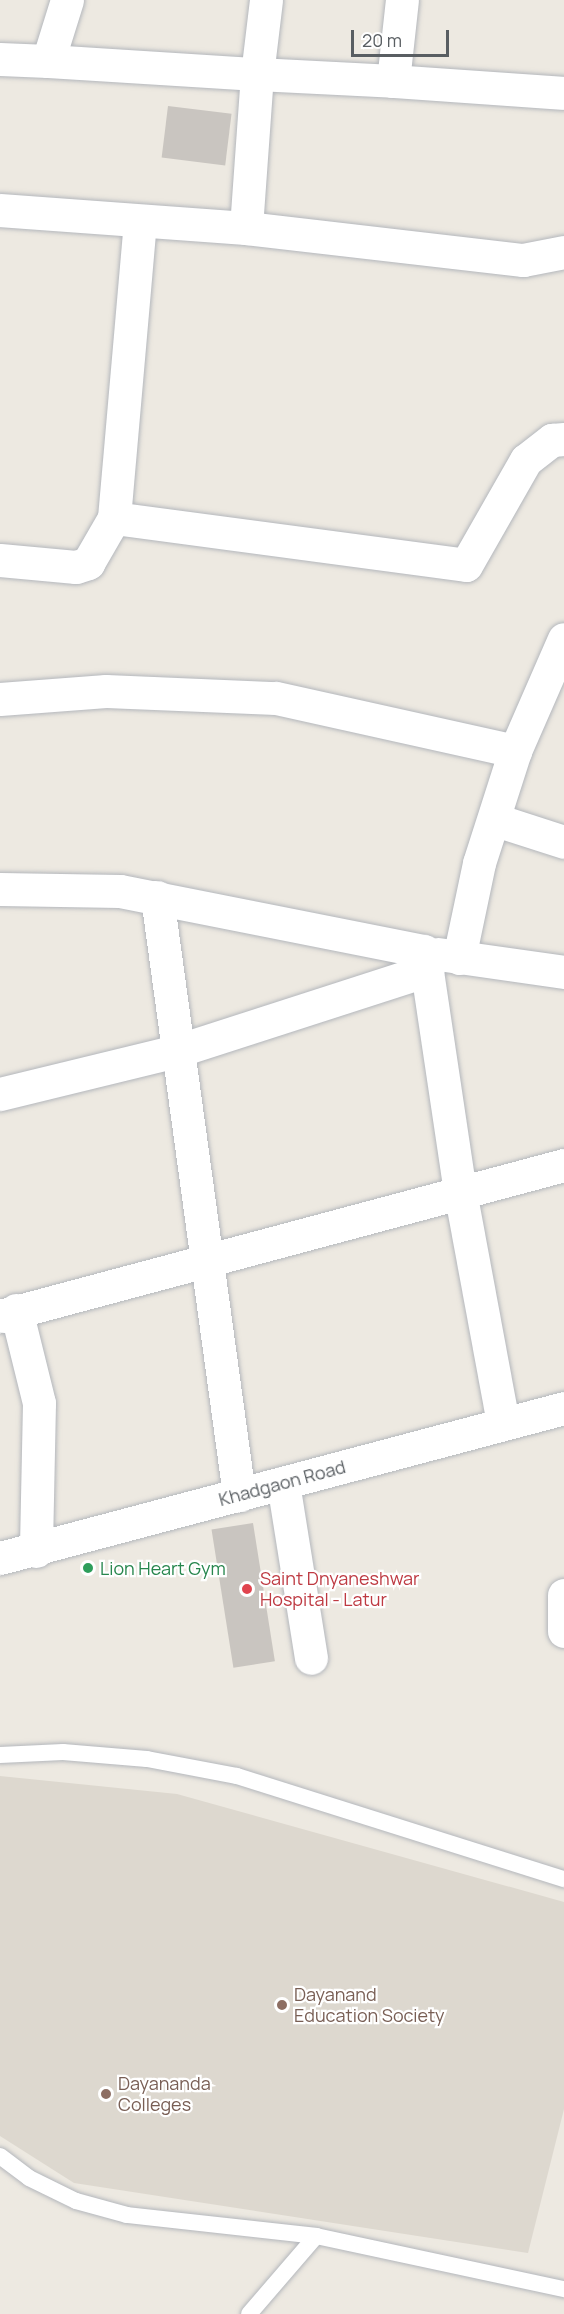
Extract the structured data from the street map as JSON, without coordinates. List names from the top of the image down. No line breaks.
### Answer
{"streets":{"street":["Khadgaon Road"]},"places":["Lion Heart Gym","Saint Dnyaneshwar Hospital - Latur","Dayanand Education Society","Dayananda Colleges"],"scale_bar":"20 m"}
